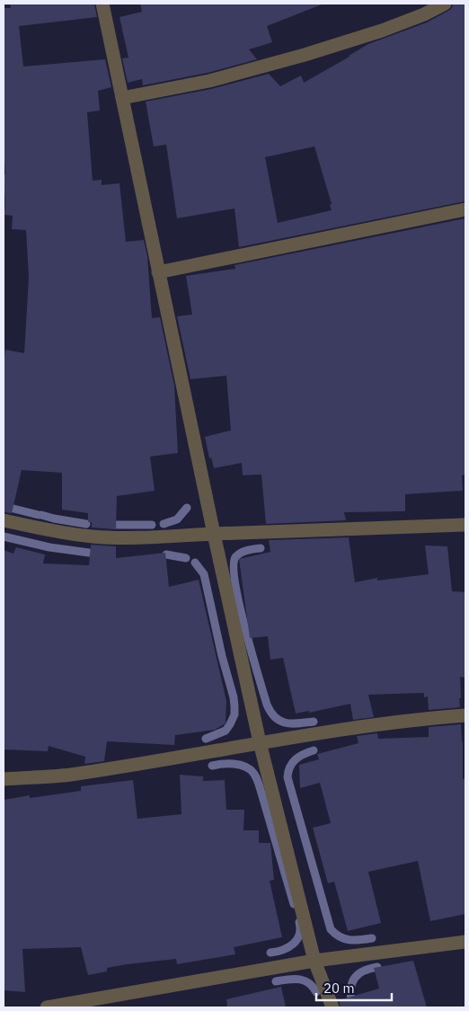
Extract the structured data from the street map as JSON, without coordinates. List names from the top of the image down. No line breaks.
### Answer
{"scale_bar":"20 m"}
